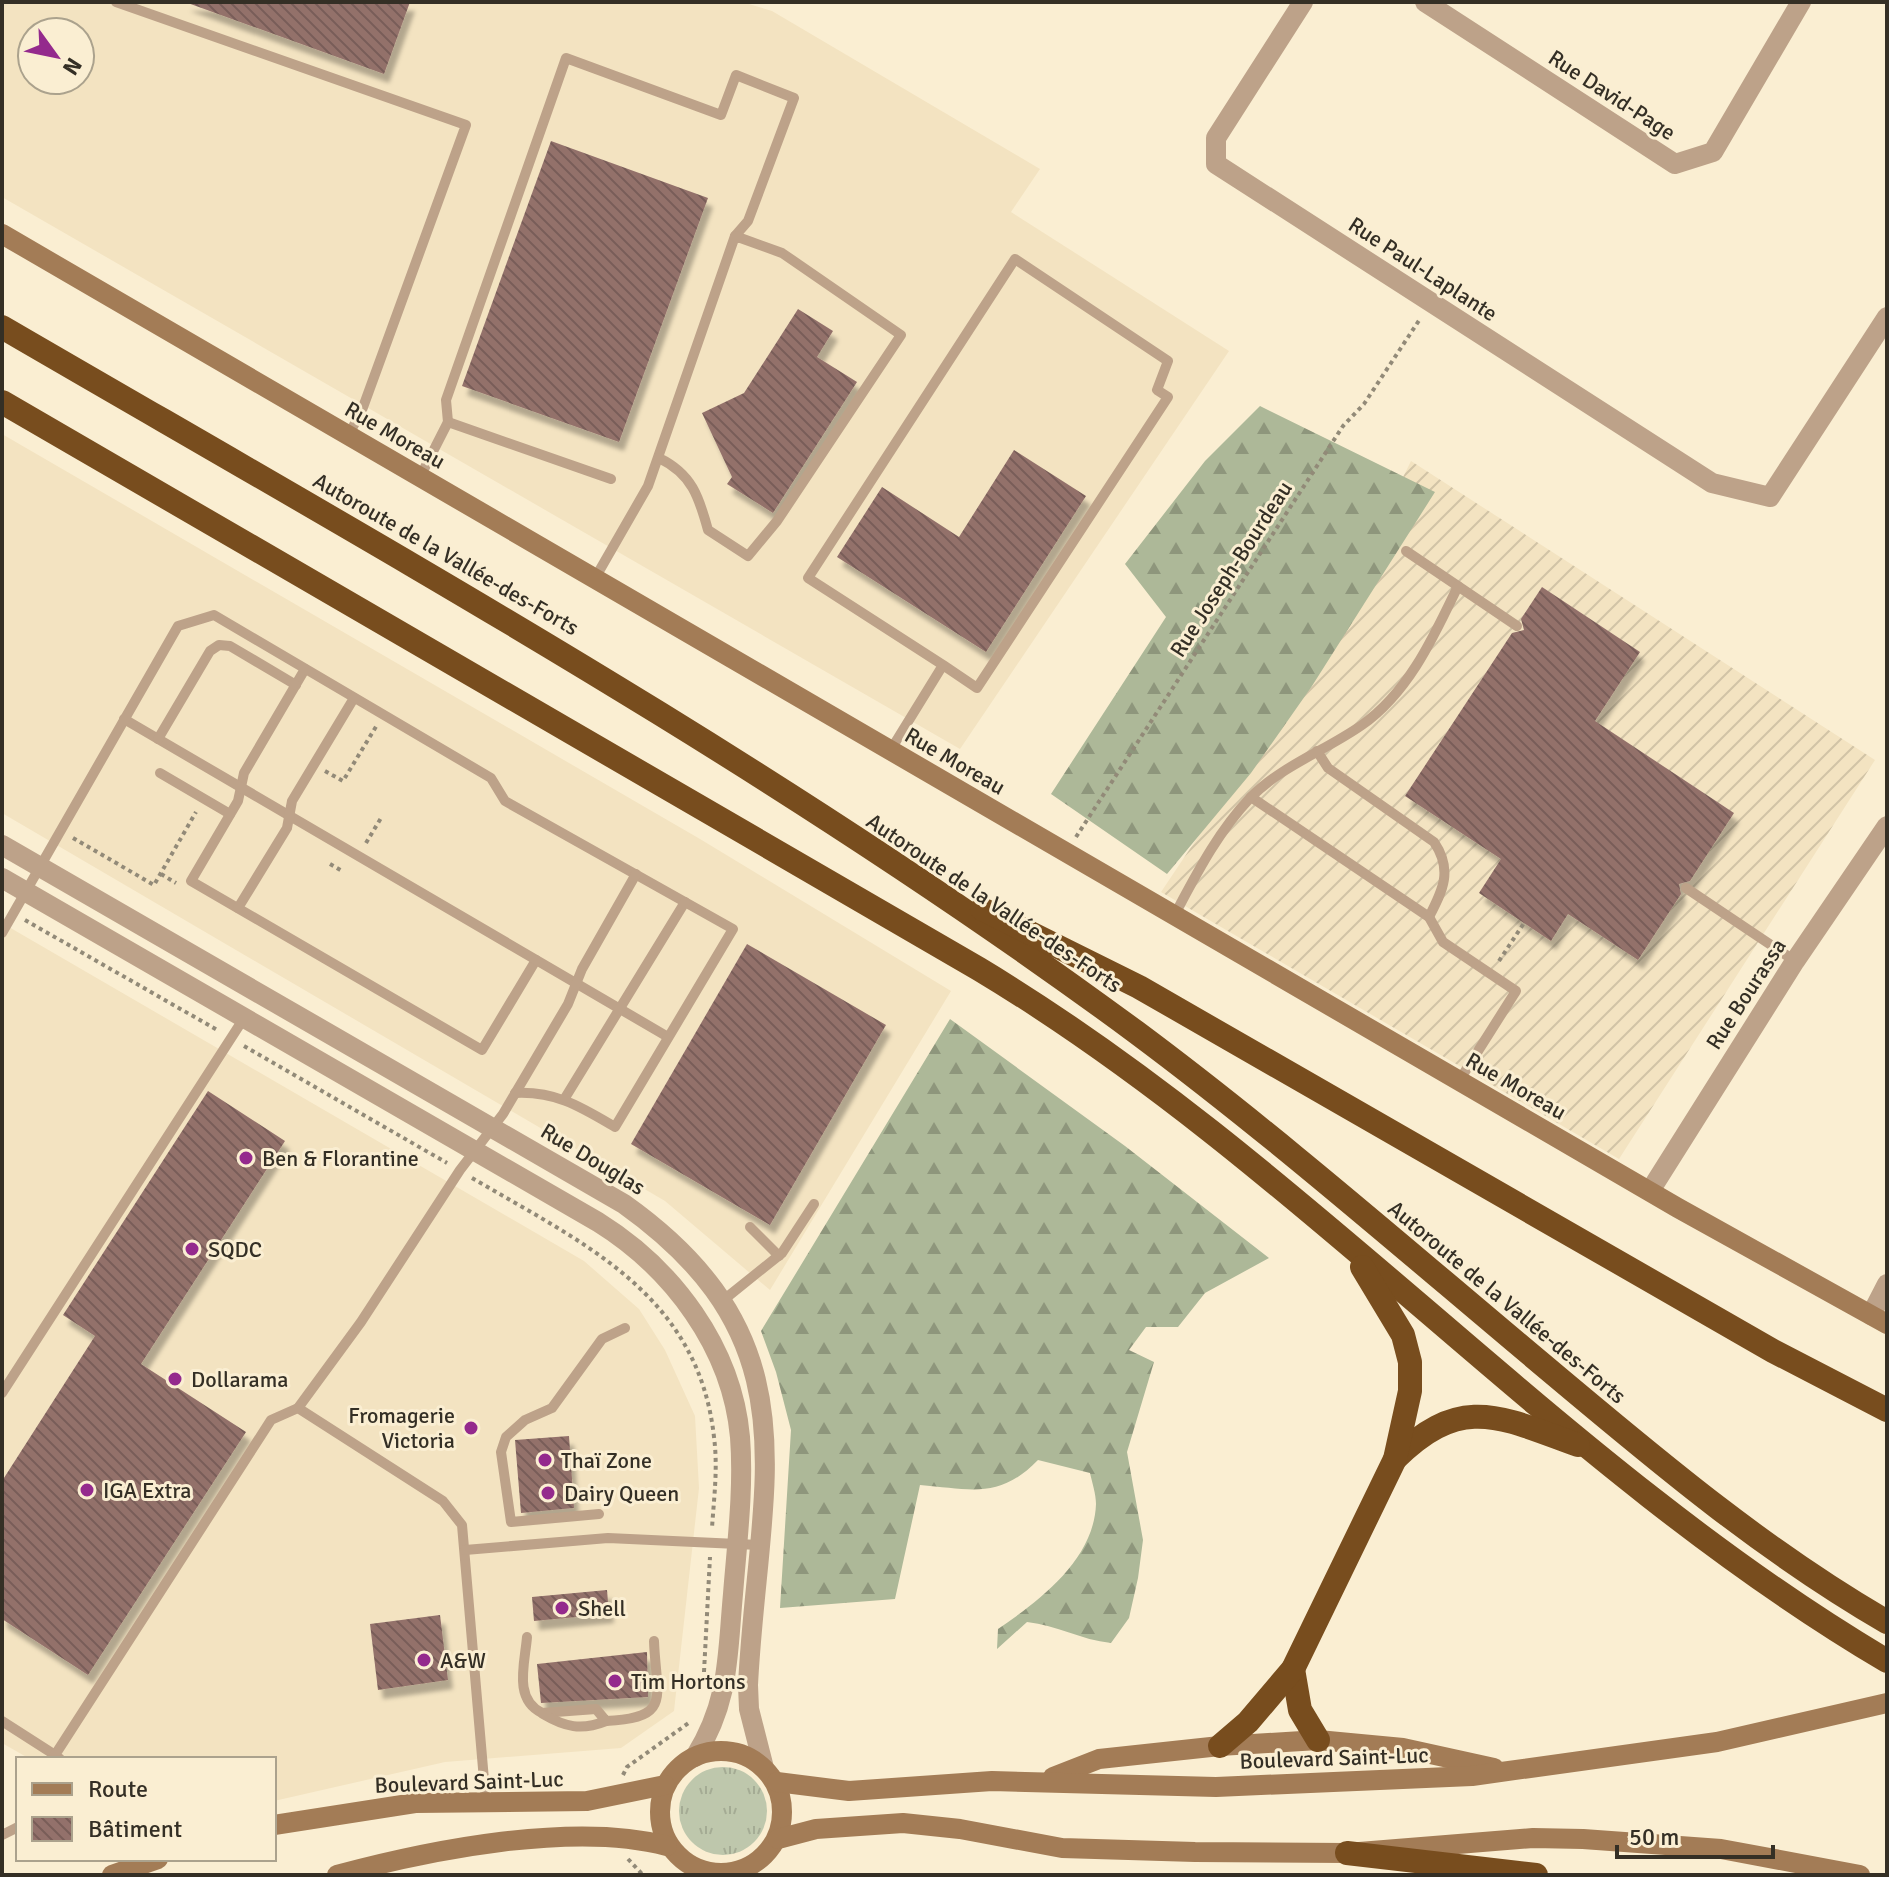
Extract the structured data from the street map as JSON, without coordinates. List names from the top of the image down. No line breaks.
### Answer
{"streets":{"highway":["Autoroute de la Vallée-des-Forts"],"street":["Rue David-Page","Rue Paul-Laplante","Rue Moreau","Rue Bourassa","Rue Douglas","Boulevard Saint-Luc"],"path":["Rue Joseph-Bourdeau"]},"crossings":[["Rue Moreau","Rue Bourassa"],["Rue Douglas","Boulevard Saint-Luc"]],"places":["Ben & Florantine","SQDC","Dollarama","Fromagerie Victoria","Thaï Zone","IGA Extra","Dairy Queen","Shell","A&W","Tim Hortons"],"legend":["Route","Bâtiment"],"scale_bar":"50 m","north":"bottom right"}
